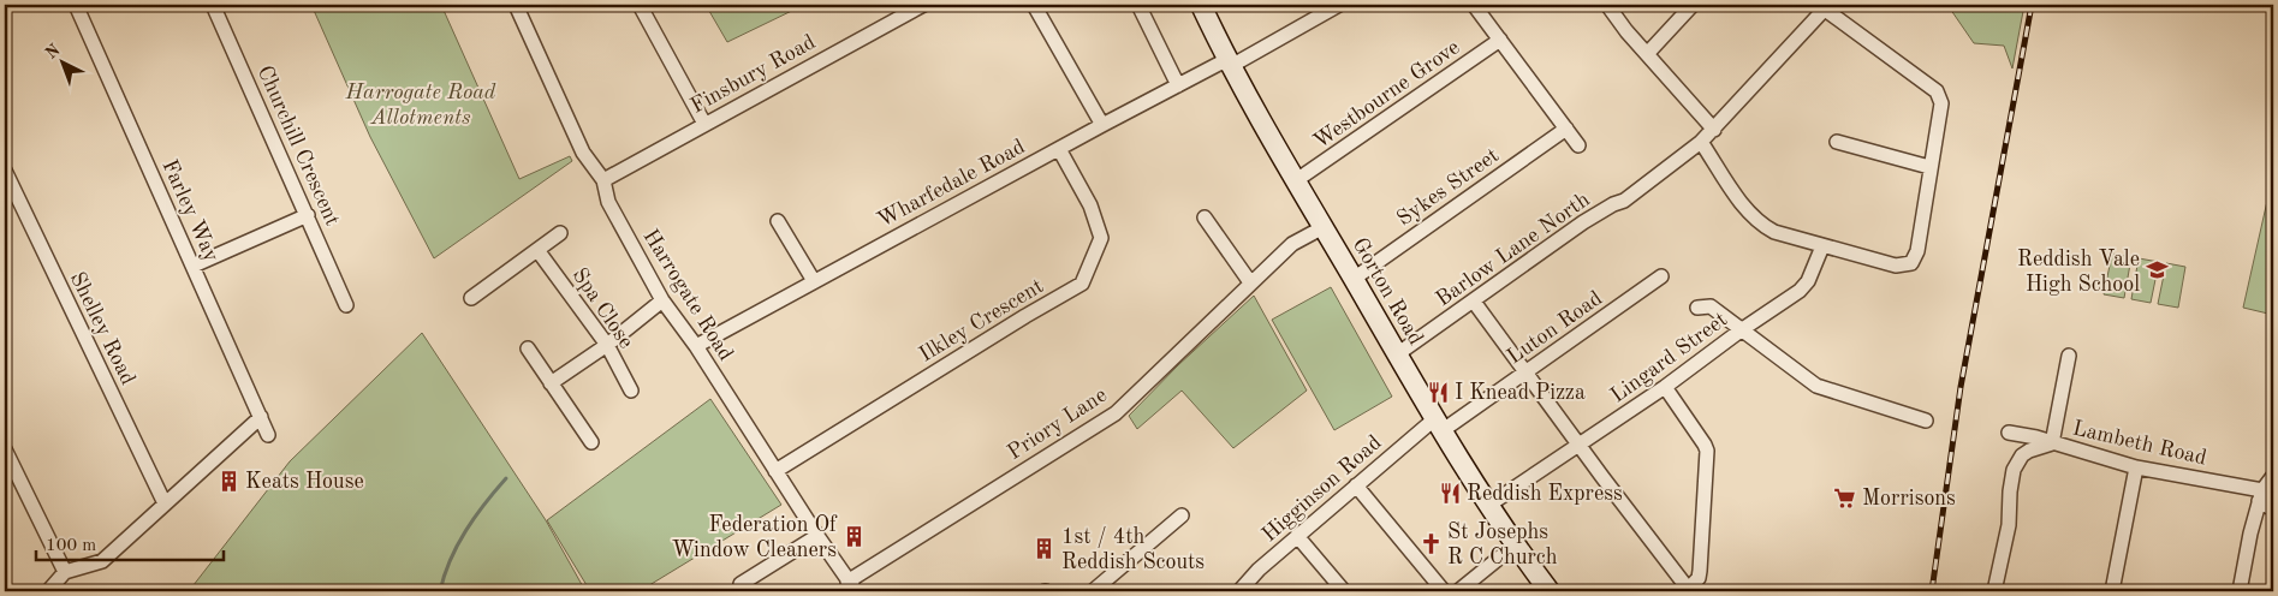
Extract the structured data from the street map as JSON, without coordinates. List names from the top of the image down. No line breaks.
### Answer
{"streets":{"main road":["Gorton Road"],"street":["Finsbury Road","Westbourne Grove","Churchill Crescent","Wharfedale Road","Sykes Street","Farley Way","Barlow Lane North","Harrogate Road","Spa Close","Ilkley Crescent","Luton Road","Shelley Road","Lingard Street","Priory Lane","Lambeth Road","Higginson Road"]},"crossings":[["Finsbury Road","Harrogate Road"],["Westbourne Grove","Gorton Road"],["Wharfedale Road","Gorton Road"],["Wharfedale Road","Harrogate Road"],["Wharfedale Road","Ilkley Crescent"],["Sykes Street","Gorton Road"],["Barlow Lane North","Gorton Road"],["Gorton Road","Luton Road"],["Gorton Road","Lingard Street"],["Gorton Road","Priory Lane"],["Gorton Road","Higginson Road"],["Harrogate Road","Ilkley Crescent"],["Harrogate Road","Priory Lane"],["Luton Road","Higginson Road"]],"parks":["Harrogate Road Allotments"],"places":{"school or university":["Reddish Vale High School"],"restaurant":["I Knead Pizza","Reddish Express"],"building":["Keats House","Federation Of Window Cleaners","1st / 4th Reddish Scouts"],"supermarket":["Morrisons"],"church":["St Josephs R C Church"]},"scale_bar":"100 m","north":"top left"}
